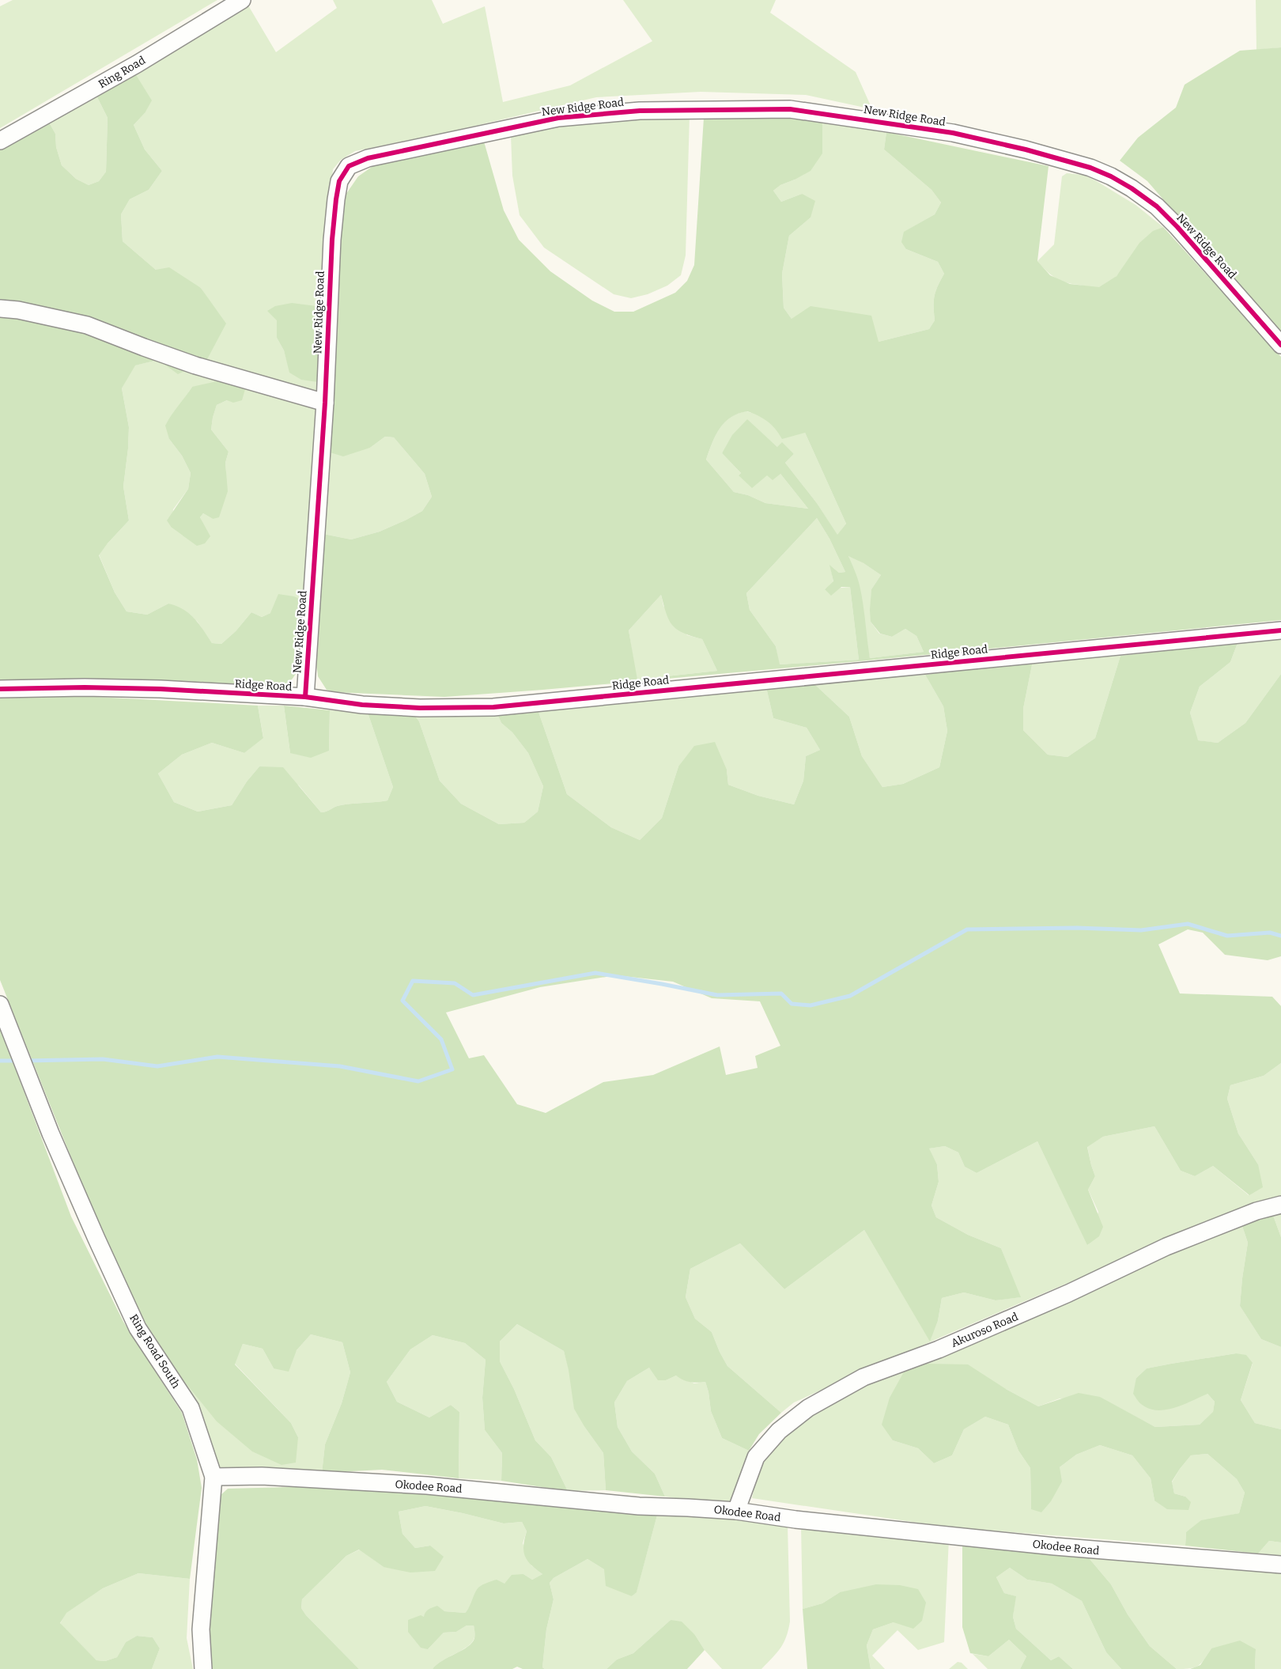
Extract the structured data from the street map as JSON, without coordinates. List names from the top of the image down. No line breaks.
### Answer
{"streets":{"street":["Ring Road","New Ridge Road","Ridge Road","Akuroso Road","Ring Road South","Okodee Road"]},"crossings":[["New Ridge Road","Ridge Road"],["Akuroso Road","Okodee Road"],["Ring Road South","Okodee Road"]]}
